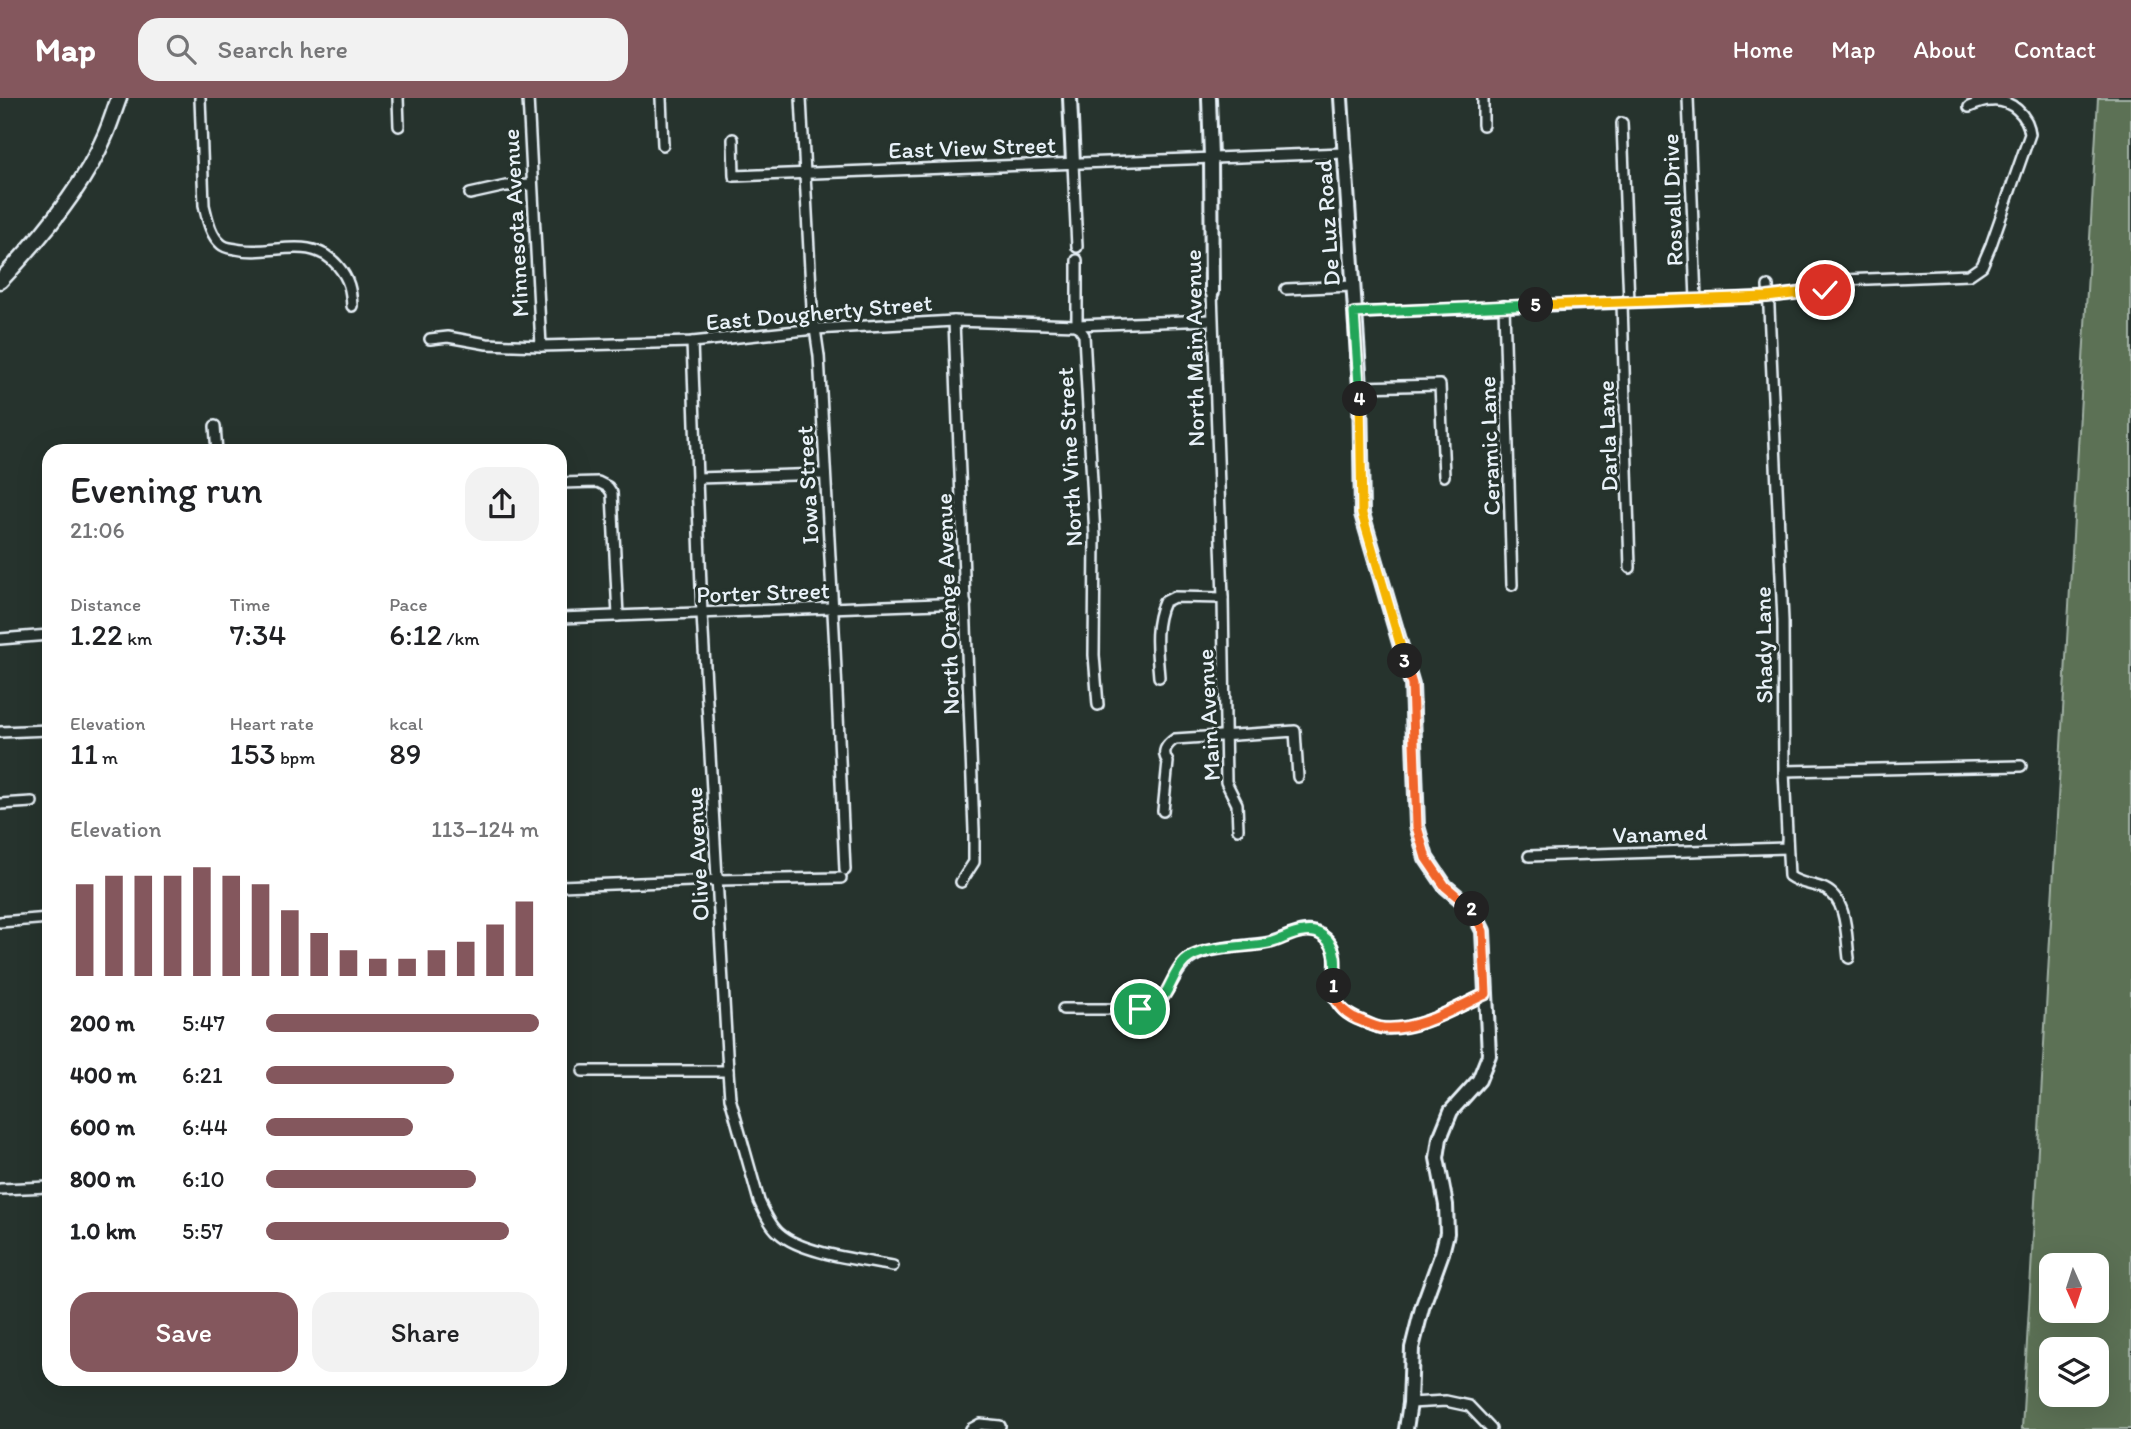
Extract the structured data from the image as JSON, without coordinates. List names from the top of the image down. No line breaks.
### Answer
{"streets":{"main road":["De Luz Road","North Main Avenue"],"street":["East View Street","Rosvall Drive","Minnesota Avenue","East Dougherty Street","Darla Lane","Ceramic Lane","North Vine Street","Iowa Street","Porter Street","North Orange Avenue","Shady Lane","Main Avenue","Vanamed","Olive Avenue"]},"crossings":[["East View Street","De Luz Road"],["East View Street","North Main Avenue"],["East View Street","Iowa Street"],["Minnesota Avenue","East Dougherty Street"],["East Dougherty Street","North Main Avenue"],["East Dougherty Street","North Vine Street"],["East Dougherty Street","Iowa Street"],["East Dougherty Street","North Orange Avenue"],["East Dougherty Street","Olive Avenue"],["North Main Avenue","Main Avenue"],["Iowa Street","Porter Street"],["Iowa Street","Olive Avenue"],["Porter Street","North Orange Avenue"],["Porter Street","Olive Avenue"],["Shady Lane","Vanamed"]],"north":"bottom","page":{"header":"Map","search":"Search here","nav":["Home","Map","About","Contact"],"pins":["5","4","3","2","1"],"heading":["Evening run","21:06"],"stats":[["Distance","1.22 km"],["Time","7:34"],["Pace","6:12 /km"],["Elevation","11 m"],["Heart rate","153 bpm"],["kcal","89"]],"chart":["Elevation","113–124 m"],"list":[{"name":"200 m","note":"5:47"},{"name":"400 m","note":"6:21"},{"name":"600 m","note":"6:44"},{"name":"800 m","note":"6:10"},{"name":"1.0 km","note":"5:57"}],"buttons":["Save","Share"]}}
